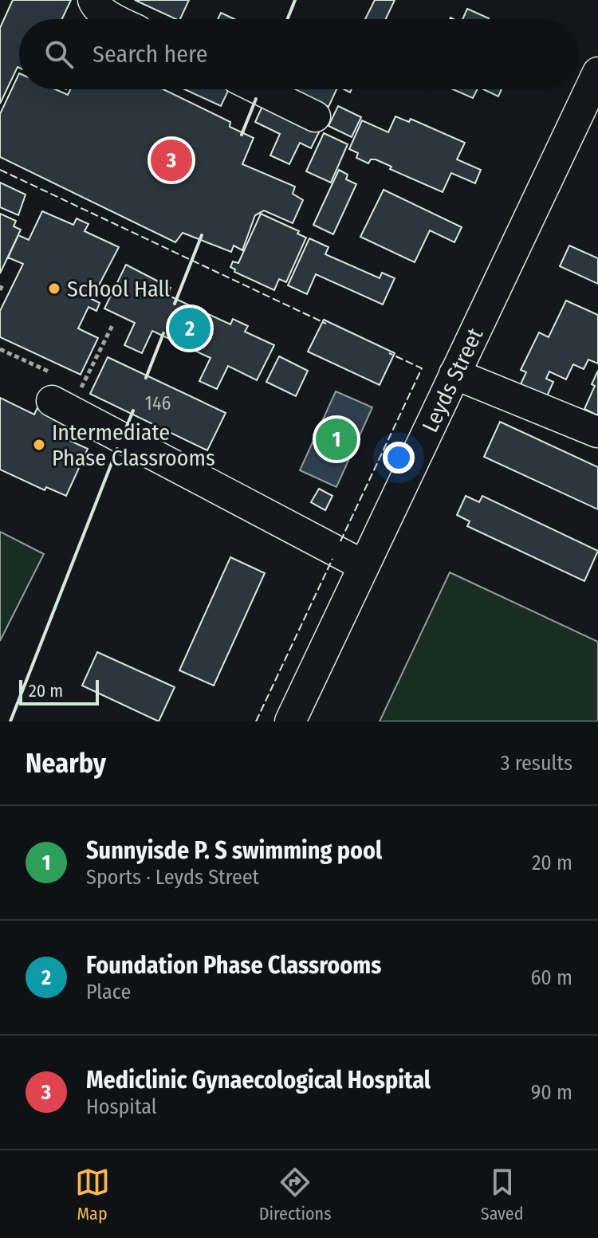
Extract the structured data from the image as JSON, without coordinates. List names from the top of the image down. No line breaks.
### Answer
{"streets":{"street":["Leyds Street"]},"places":["School Hall","Intermediate Phase Classrooms"],"house_numbers":["146"],"scale_bar":"20 m","page":{"search":"Search here","pins":["3","2","1"],"scale":"20 m","heading":["Nearby","3 results"],"list":[{"mark":"1","name":"Sunnyisde P. S swimming pool","note":"Sports · Leyds Street","value":"20 m"},{"mark":"2","name":"Foundation Phase Classrooms","note":"Place","value":"60 m"},{"mark":"3","name":"Mediclinic Gynaecological Hospital","note":"Hospital","value":"90 m"}],"nav":["Map","Directions","Saved"]}}
